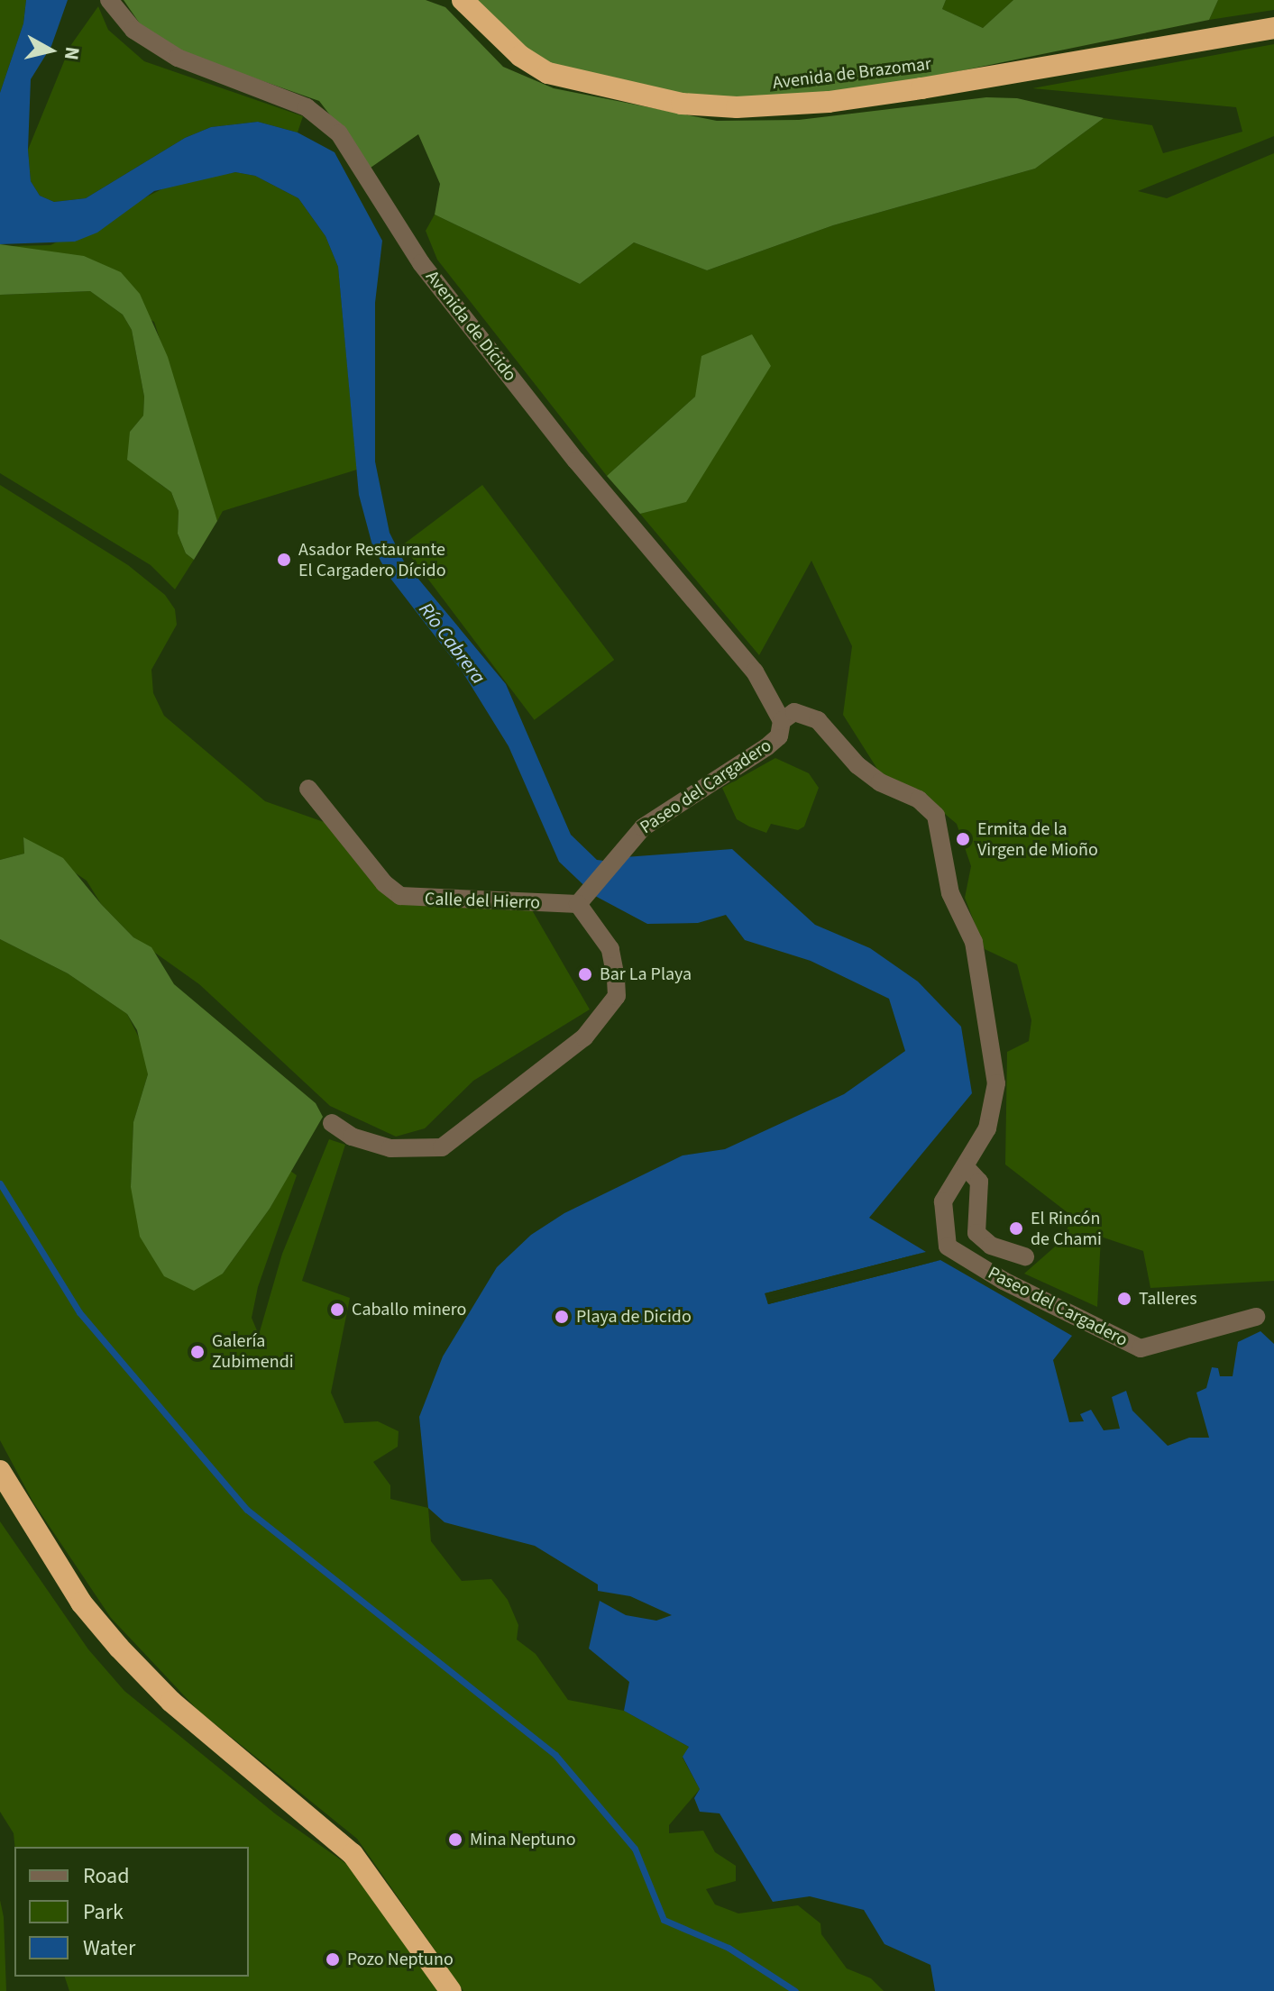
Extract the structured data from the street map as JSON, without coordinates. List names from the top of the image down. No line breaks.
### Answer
{"streets":{"highway":["Avenida de Brazomar"],"street":["Avenida de Dícido","Paseo del Cargadero","Calle del Hierro"]},"crossings":[["Avenida de Dícido","Paseo del Cargadero"],["Paseo del Cargadero","Calle del Hierro"]],"water":["Río Cabrera"],"places":["Asador Restaurante El Cargadero Dícido","Ermita de la Virgen de Mioño","Bar La Playa","El Rincón de Chami","Talleres","Caballo minero","Playa de Dicido","Galería Zubimendi","Mina Neptuno","Pozo Neptuno"],"legend":["Road","Park","Water"],"north":"right"}
